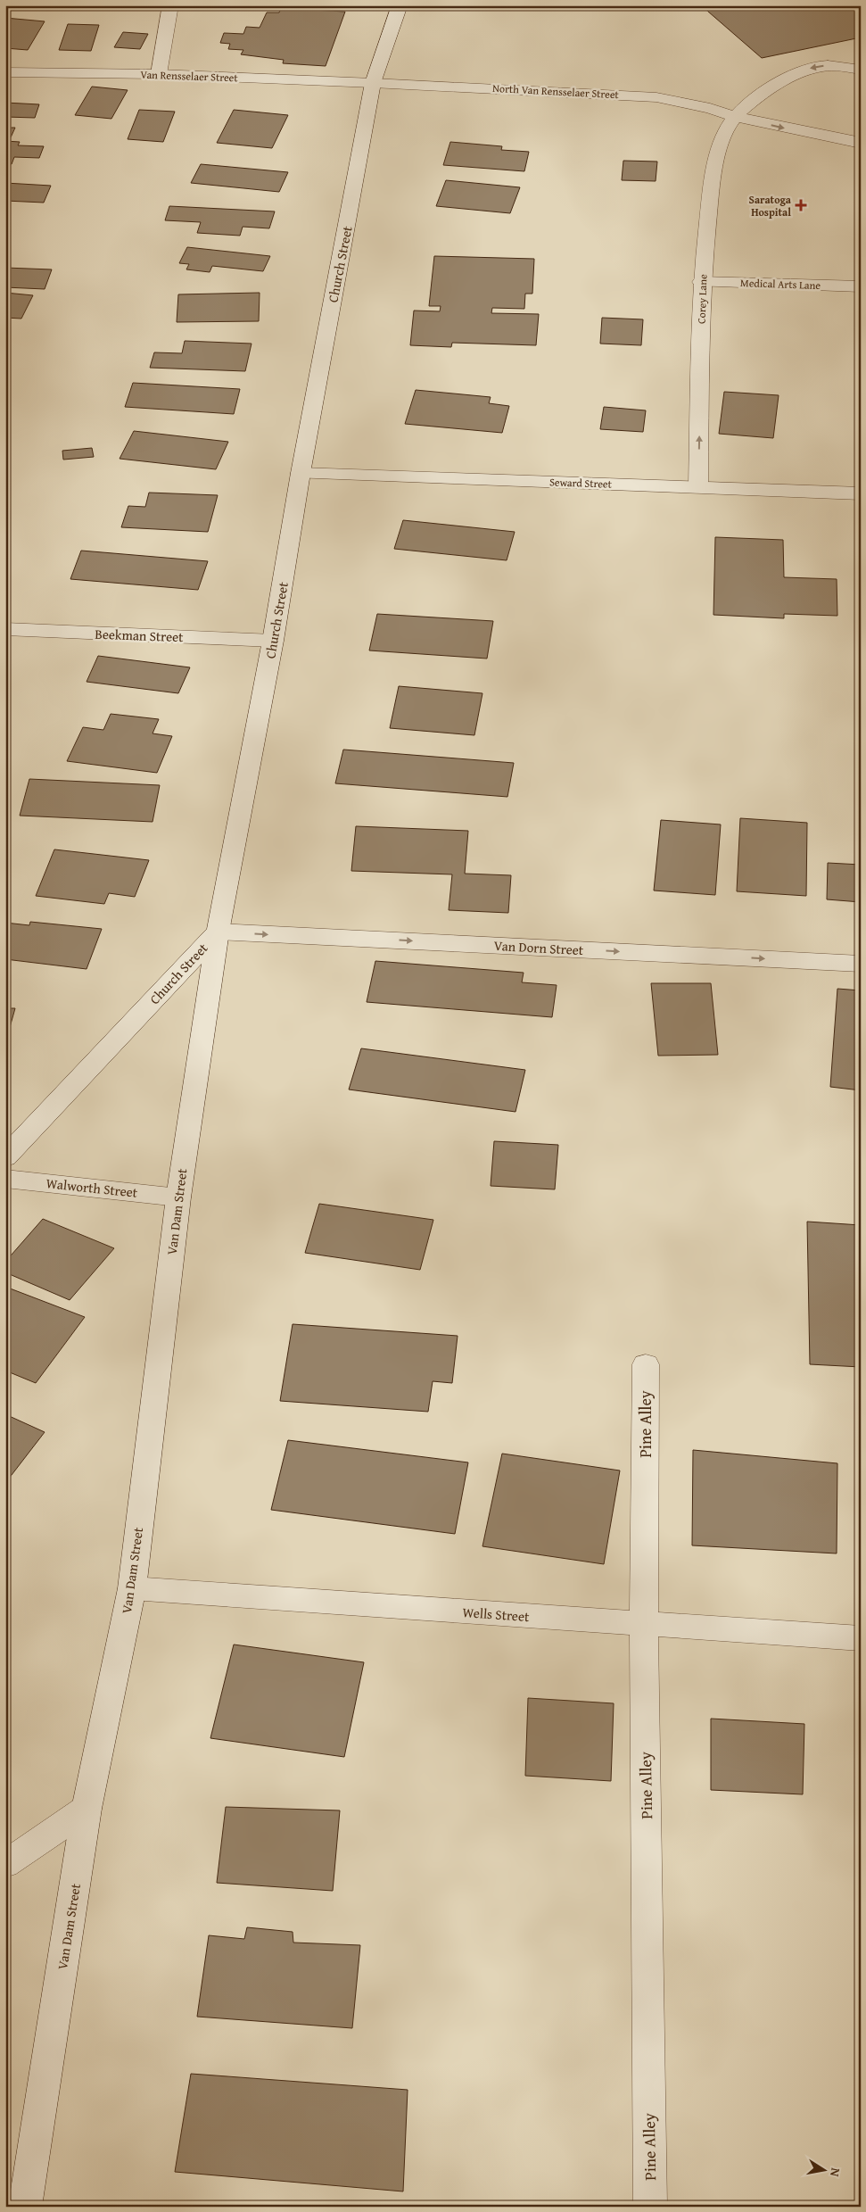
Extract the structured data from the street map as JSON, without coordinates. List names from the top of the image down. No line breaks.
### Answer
{"streets":{"street":["Van Rensselaer Street","North Van Rensselaer Street","Church Street","Medical Arts Lane","Corey Lane","Seward Street","Beekman Street","Van Dorn Street","Walworth Street","Van Dam Street","Pine Alley","Wells Street"]},"crossings":[["Van Rensselaer Street","North Van Rensselaer Street"],["Van Rensselaer Street","Church Street"],["North Van Rensselaer Street","Church Street"],["North Van Rensselaer Street","Corey Lane"],["Church Street","Seward Street"],["Church Street","Beekman Street"],["Church Street","Van Dorn Street"],["Church Street","Van Dam Street"],["Medical Arts Lane","Corey Lane"],["Corey Lane","Seward Street"],["Van Dorn Street","Van Dam Street"],["Walworth Street","Van Dam Street"],["Van Dam Street","Wells Street"],["Pine Alley","Wells Street"]],"one_way":["Corey Lane","Van Dorn Street"],"places":{"health":["Saratoga Hospital"]},"north":"right"}
